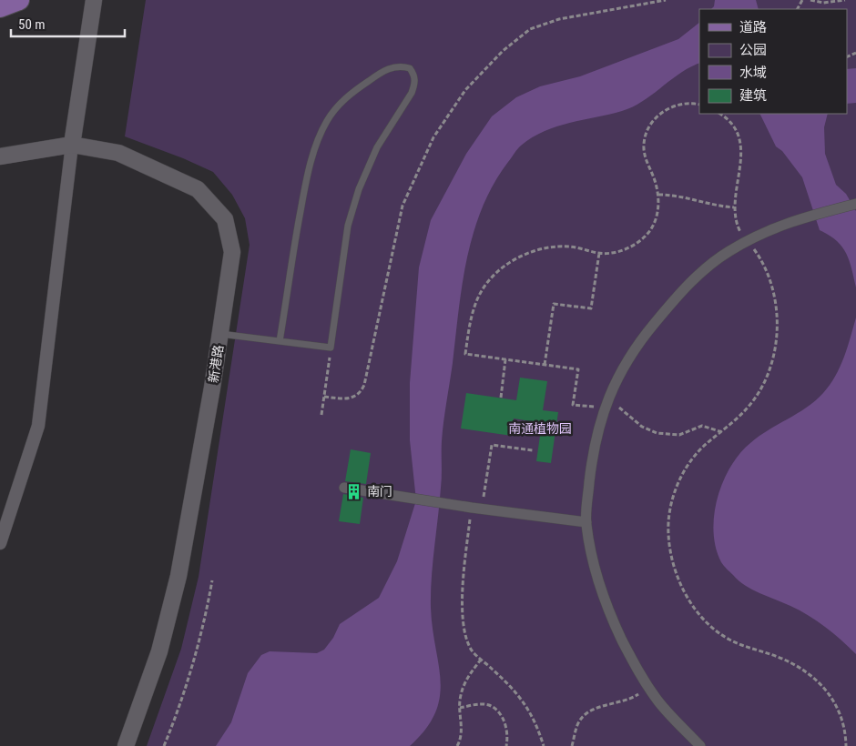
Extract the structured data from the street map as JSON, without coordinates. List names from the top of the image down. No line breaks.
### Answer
{"streets":{"street":["新港路"]},"parks":["南通植物园"],"places":{"building":["南门"]},"legend":["道路","公园","水域","建筑"],"scale_bar":"50 m"}
